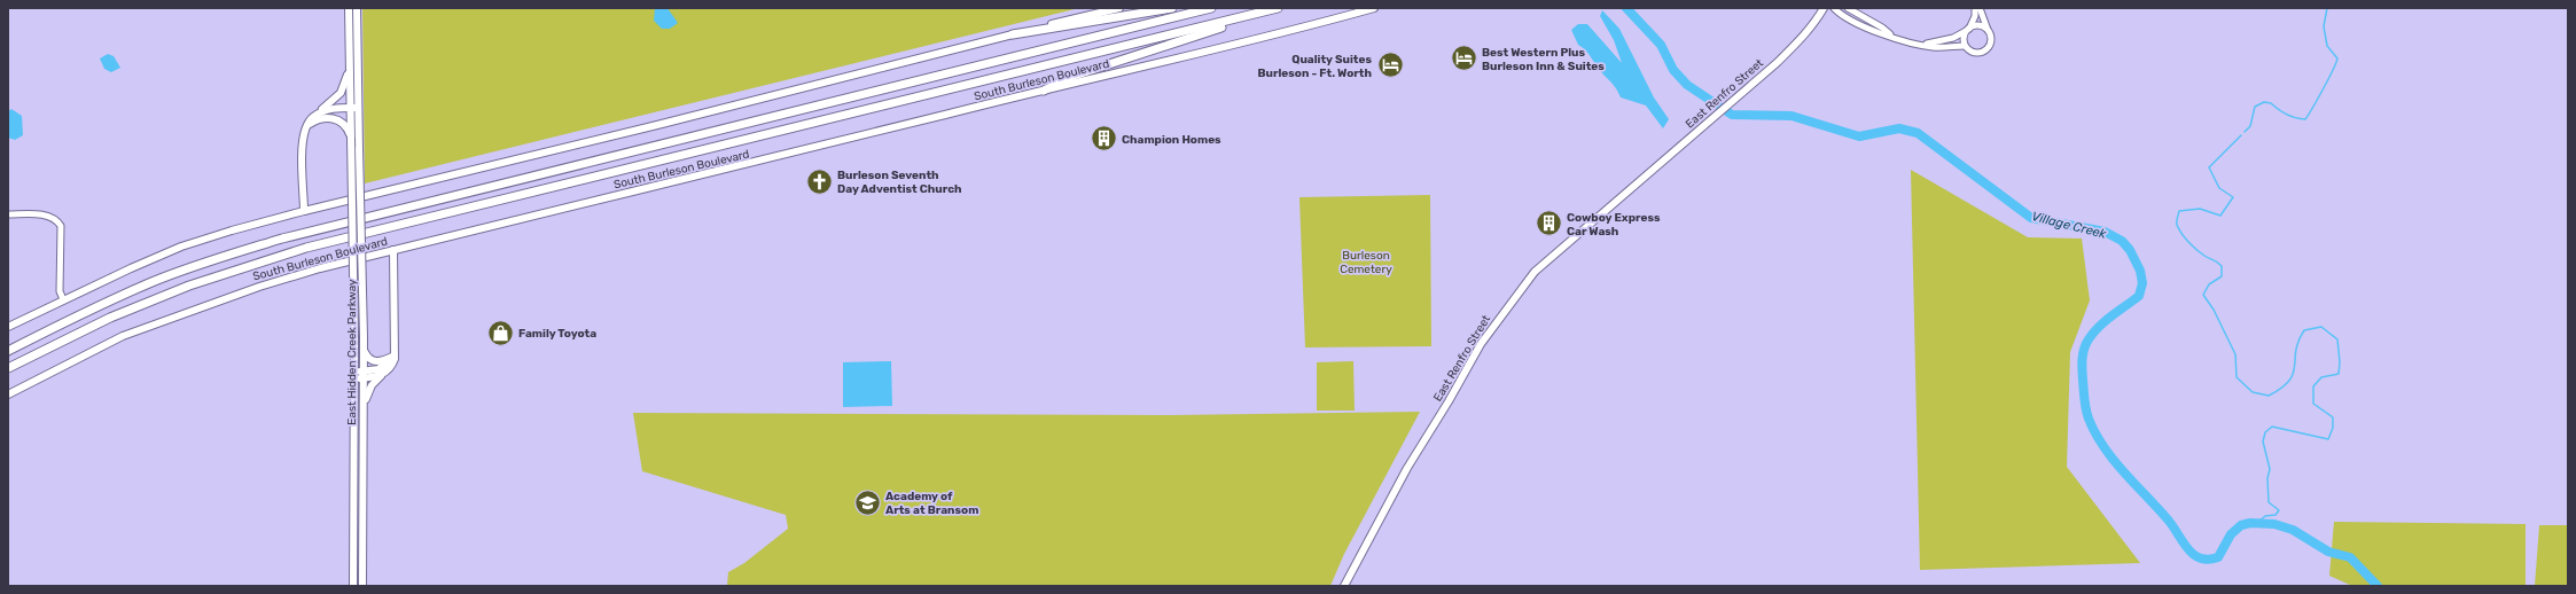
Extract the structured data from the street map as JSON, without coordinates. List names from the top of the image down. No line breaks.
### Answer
{"streets":{"main road":["South Burleson Boulevard","East Renfro Street","East Hidden Creek Parkway"]},"water":["Village Creek"],"parks":["Burleson Cemetery"],"places":{"hotel":["Best Western Plus Burleson Inn & Suites","Quality Suites Burleson - Ft. Worth"],"building":["Champion Homes","Cowboy Express Car Wash"],"church":["Burleson Seventh Day Adventist Church"],"shop":["Family Toyota"],"school or university":["Academy of Arts at Bransom"]}}
